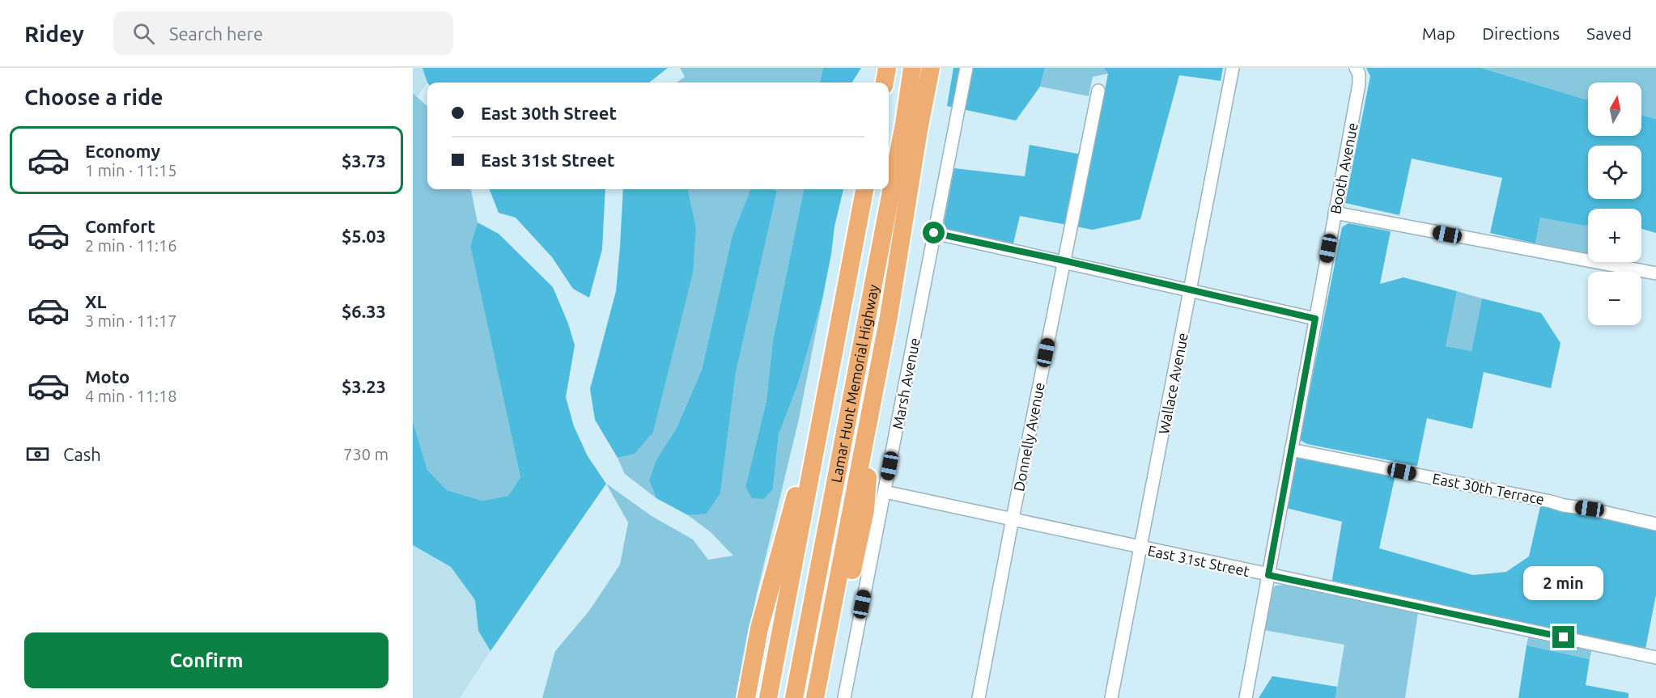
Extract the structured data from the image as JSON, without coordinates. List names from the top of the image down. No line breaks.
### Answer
{"streets":{"highway":["Lamar Hunt Memorial Highway"],"street":["Booth Avenue","Marsh Avenue","Wallace Avenue","Donnelly Avenue","East 30th Terrace","East 31st Street"]},"crossings":[["Booth Avenue","East 30th Terrace"],["Booth Avenue","East 31st Street"],["Marsh Avenue","East 31st Street"],["Wallace Avenue","East 31st Street"],["Donnelly Avenue","East 31st Street"]],"north":"top","page":{"header":"Ridey","search":"Search here","nav":["Map","Directions","Saved"],"heading":"Choose a ride","map_buttons":["+","−"],"banner":["East 30th Street","East 31st Street"],"list":[{"name":"Economy","note":"1 min · 11:15","value":"$3.73"},{"name":"Comfort","note":"2 min · 11:16","value":"$5.03"},{"name":"XL","note":"3 min · 11:17","value":"$6.33"},{"name":"Moto","note":"4 min · 11:18","value":"$3.23"}],"pay":["Cash","730 m"],"bubble":"2 min","buttons":"Confirm"}}
